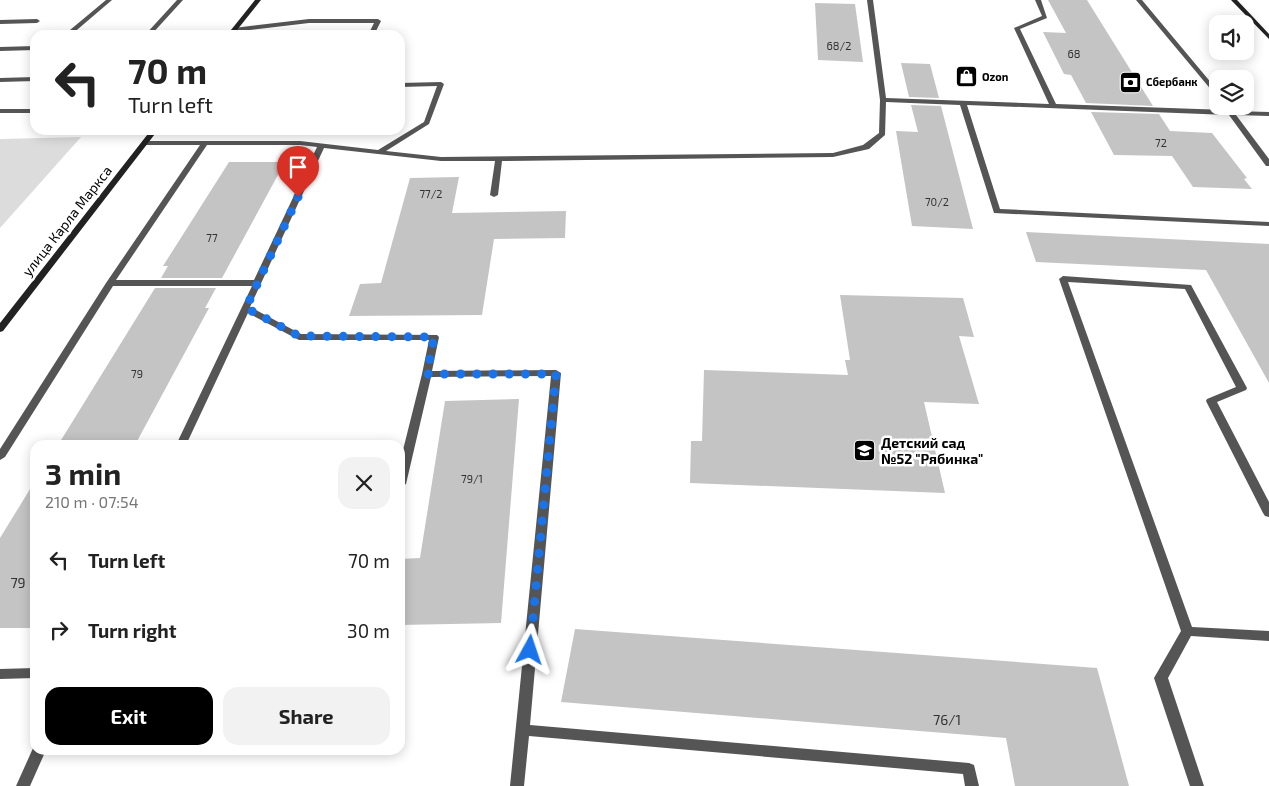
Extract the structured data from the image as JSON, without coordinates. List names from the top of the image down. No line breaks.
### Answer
{"streets":{"main road":["улица Карла Маркса"]},"places":{"shop":["Ozon"],"bank":["Сбербанк"],"school or university":["Детский сад №52 \"Рябинка\""]},"house_numbers":["68/2","68","72","77/2","70/2","77","79","79/1","79","76/1"],"page":{"turn":["70 m","Turn left"],"heading":["3 min","210 m · 07:54"],"list":[{"name":"Turn left","value":"70 m"},{"name":"Turn right","value":"30 m"}],"buttons":["Exit","Share"]}}
